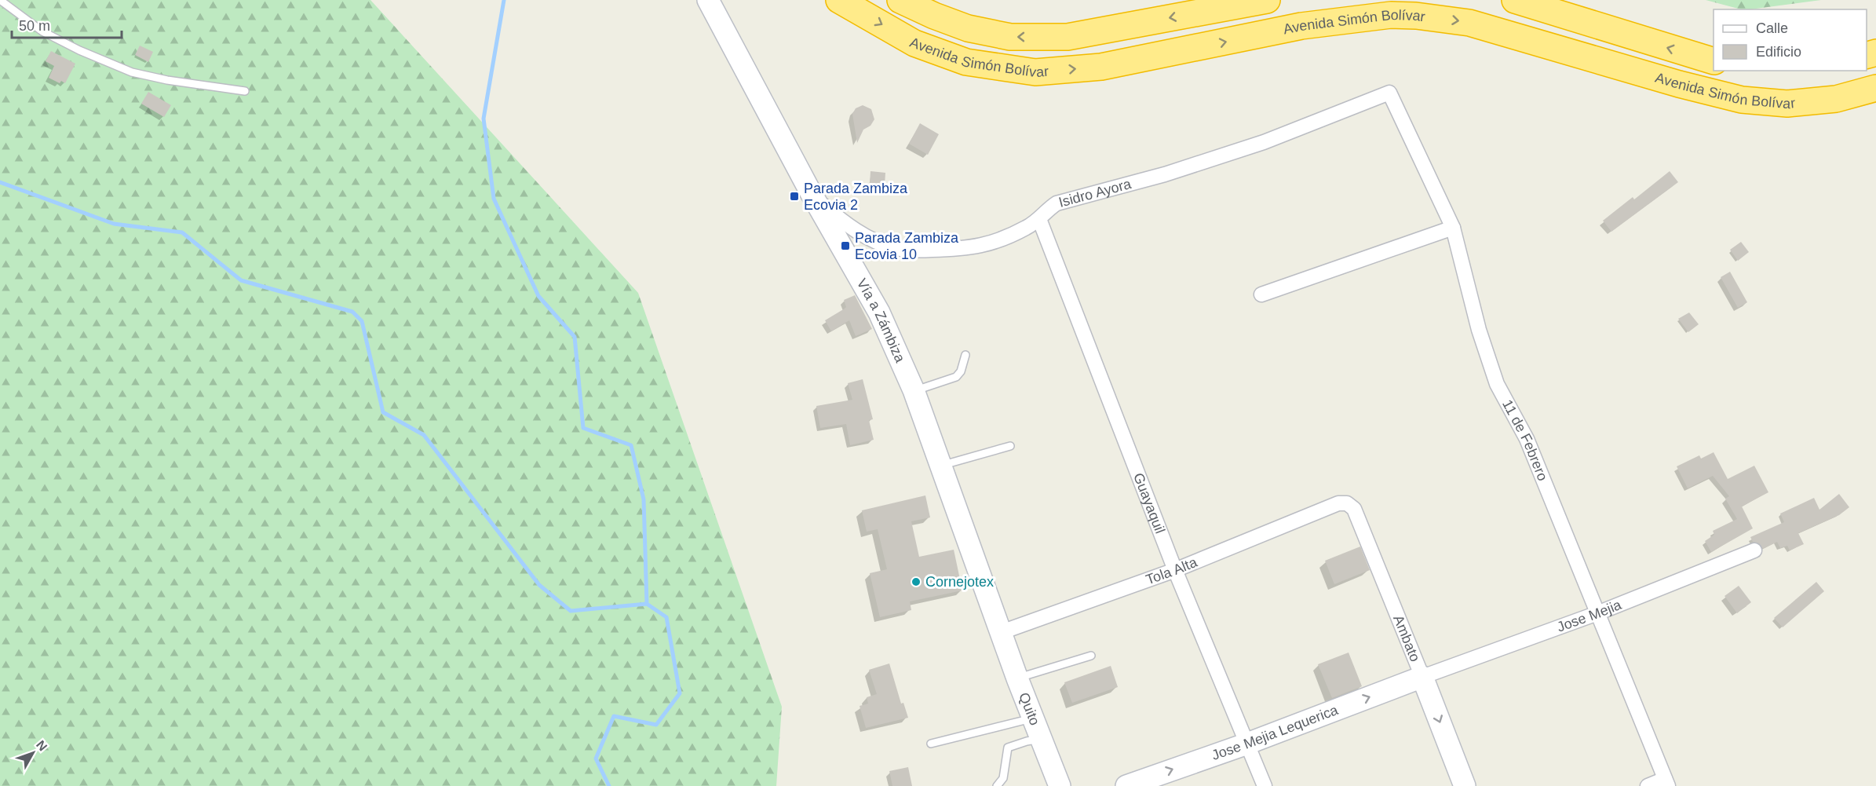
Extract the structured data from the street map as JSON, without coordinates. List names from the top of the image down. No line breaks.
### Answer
{"streets":{"highway":["Avenida Simón Bolívar"],"street":["Isidro Ayora","Vía a Zámbiza","11 de Febrero","Guayaquil","Tola Alta","Jose Mejia","Ambato","Quito","Jose Mejia Lequerica"]},"crossings":[["Isidro Ayora","Vía a Zámbiza"],["Isidro Ayora","11 de Febrero"],["Isidro Ayora","Guayaquil"],["Vía a Zámbiza","Tola Alta"],["Vía a Zámbiza","Quito"],["11 de Febrero","Jose Mejia"],["Guayaquil","Tola Alta"],["Guayaquil","Jose Mejia Lequerica"],["Tola Alta","Ambato"],["Tola Alta","Quito"],["Jose Mejia","Ambato"],["Jose Mejia","Jose Mejia Lequerica"],["Ambato","Jose Mejia Lequerica"]],"one_way":["Ambato","Jose Mejia Lequerica"],"places":{"transit":["Parada Zambiza Ecovia 2","Parada Zambiza Ecovia 10"],"other":["Cornejotex"]},"legend":["Calle","Edificio"],"scale_bar":"50 m","north":"top right"}
